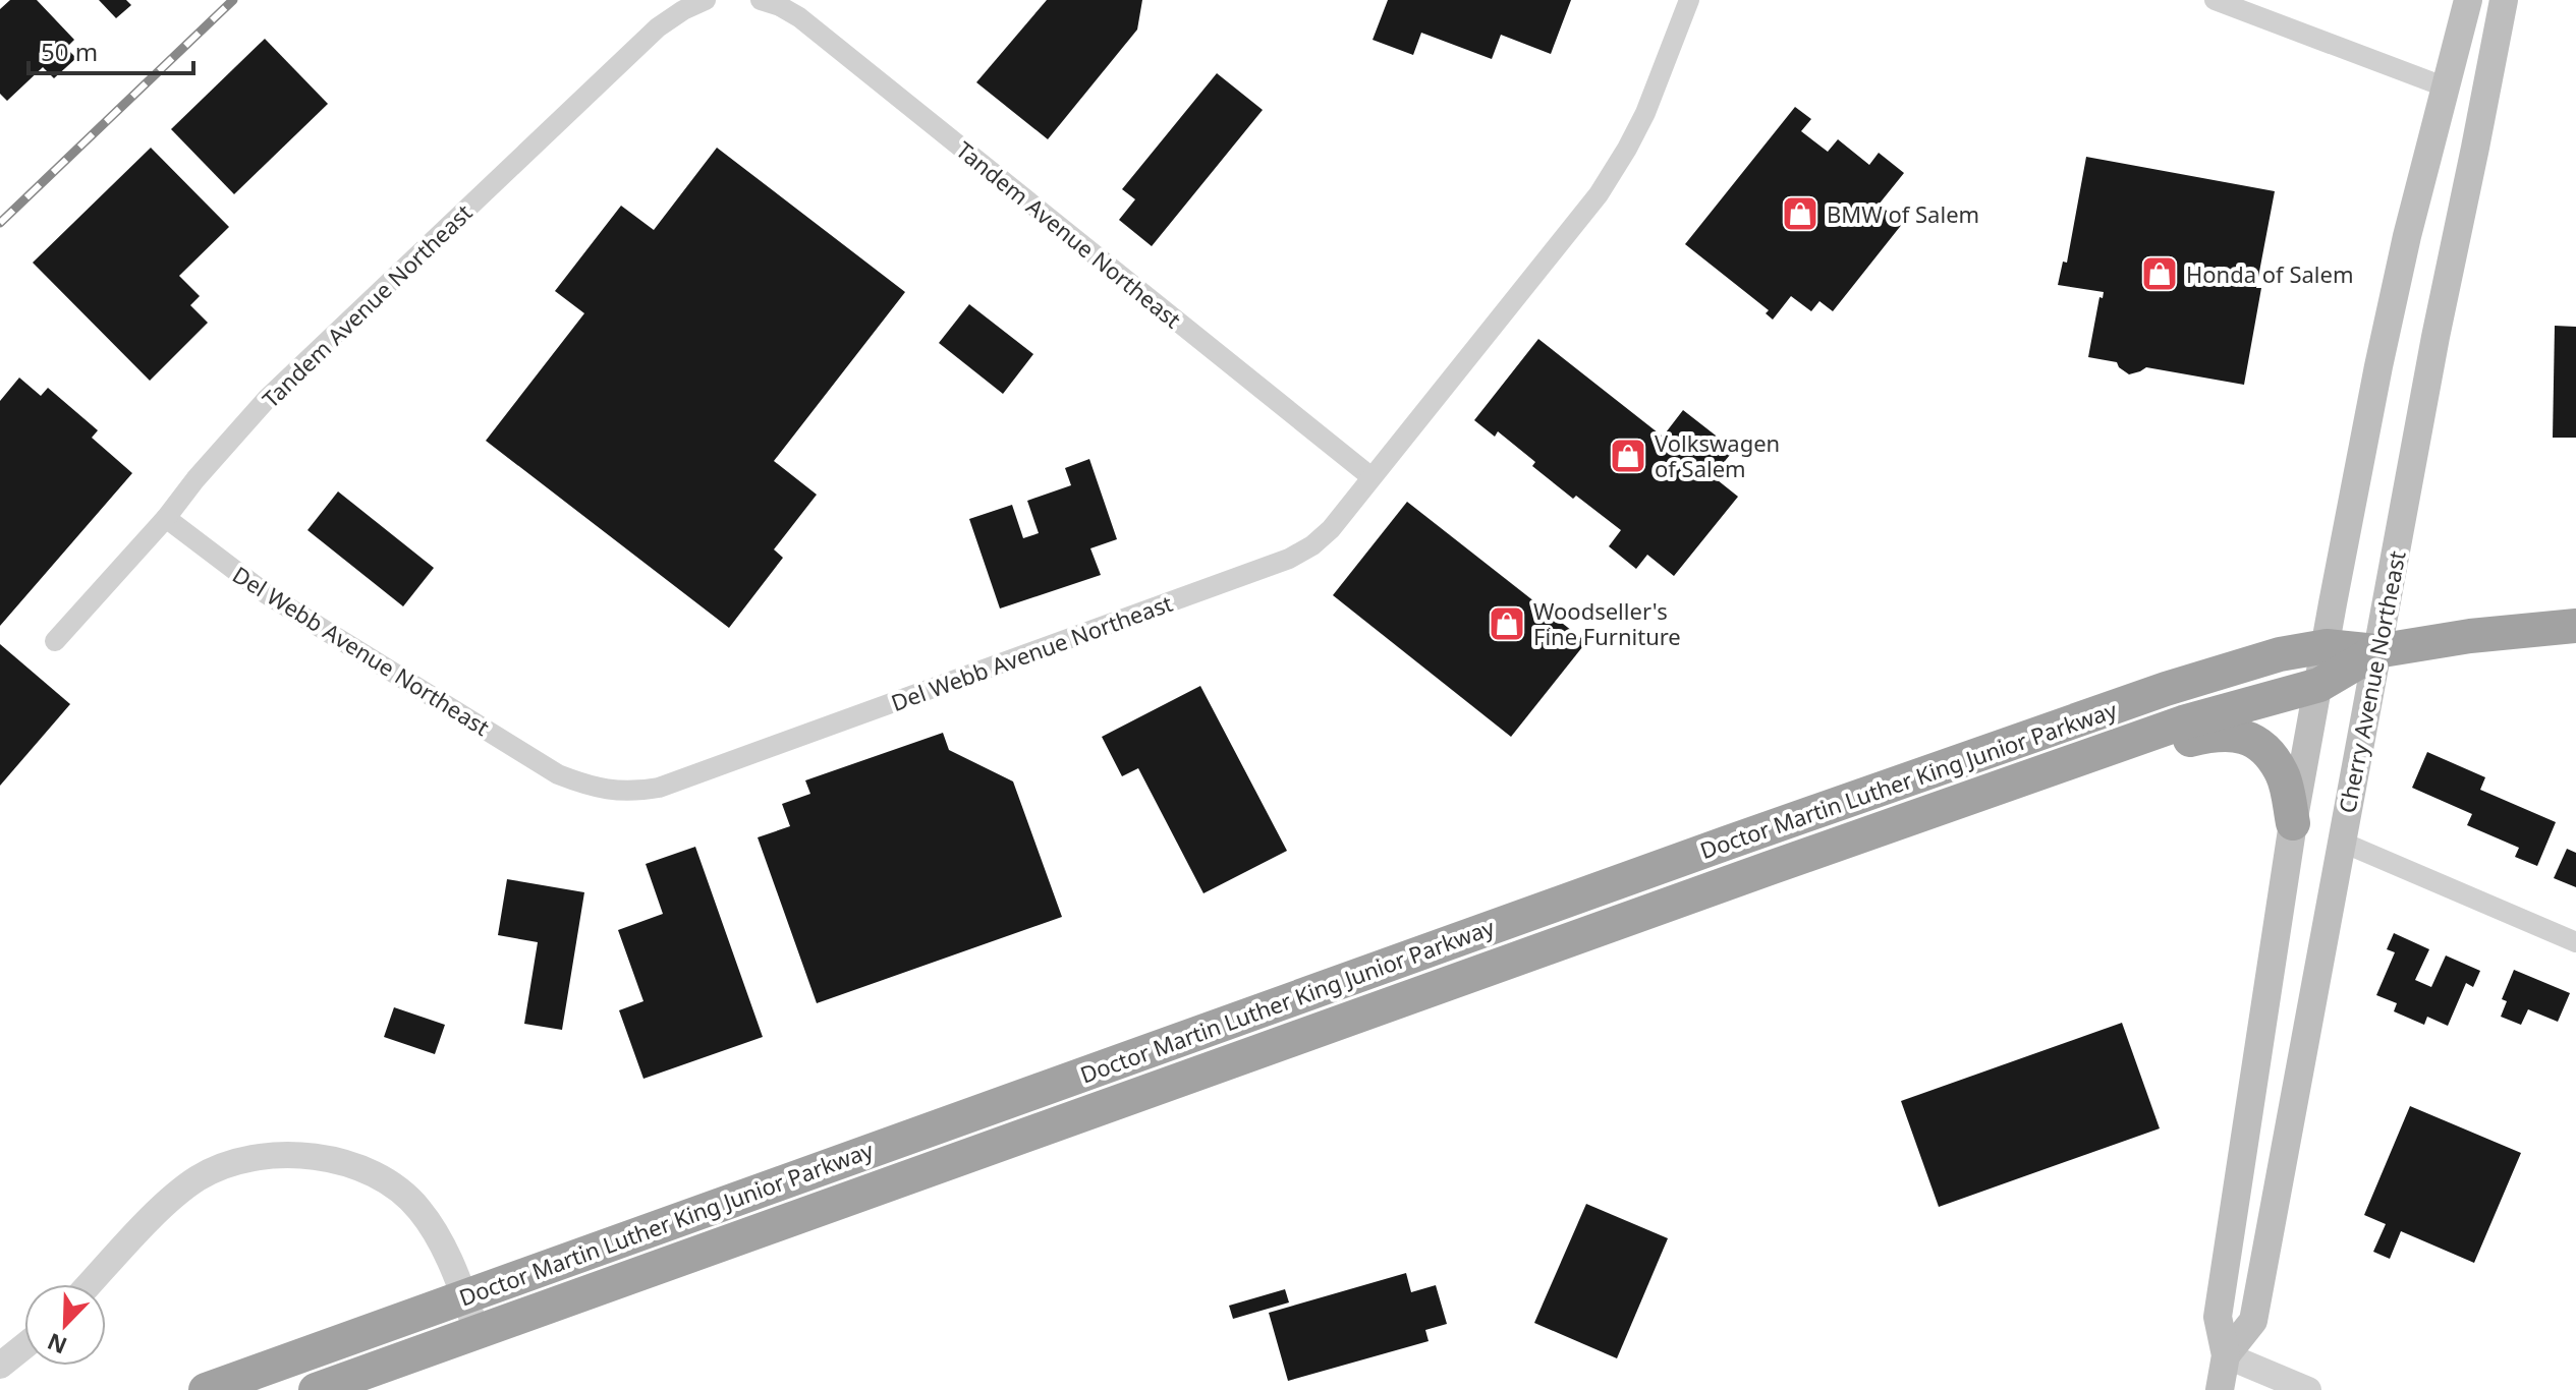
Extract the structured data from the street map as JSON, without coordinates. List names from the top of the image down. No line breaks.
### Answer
{"streets":{"highway":["Doctor Martin Luther King Junior Parkway"],"main road":["Cherry Avenue Northeast"],"street":["Tandem Avenue Northeast","Del Webb Avenue Northeast"]},"crossings":[["Tandem Avenue Northeast","Del Webb Avenue Northeast"],["Cherry Avenue Northeast","Doctor Martin Luther King Junior Parkway"]],"places":{"shop":["BMW of Salem","Honda of Salem","Volkswagen of Salem","Woodseller's Fine Furniture"]},"scale_bar":"50 m","north":"bottom left"}
